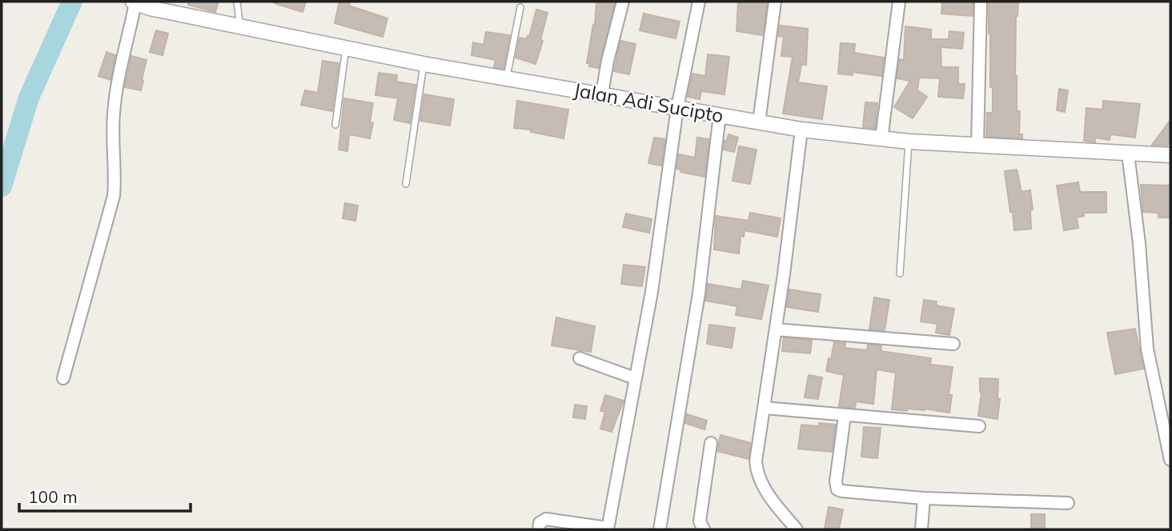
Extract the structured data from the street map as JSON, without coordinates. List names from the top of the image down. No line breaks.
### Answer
{"streets":{"street":["Jalan Adi Sucipto"]},"scale_bar":"100 m"}
